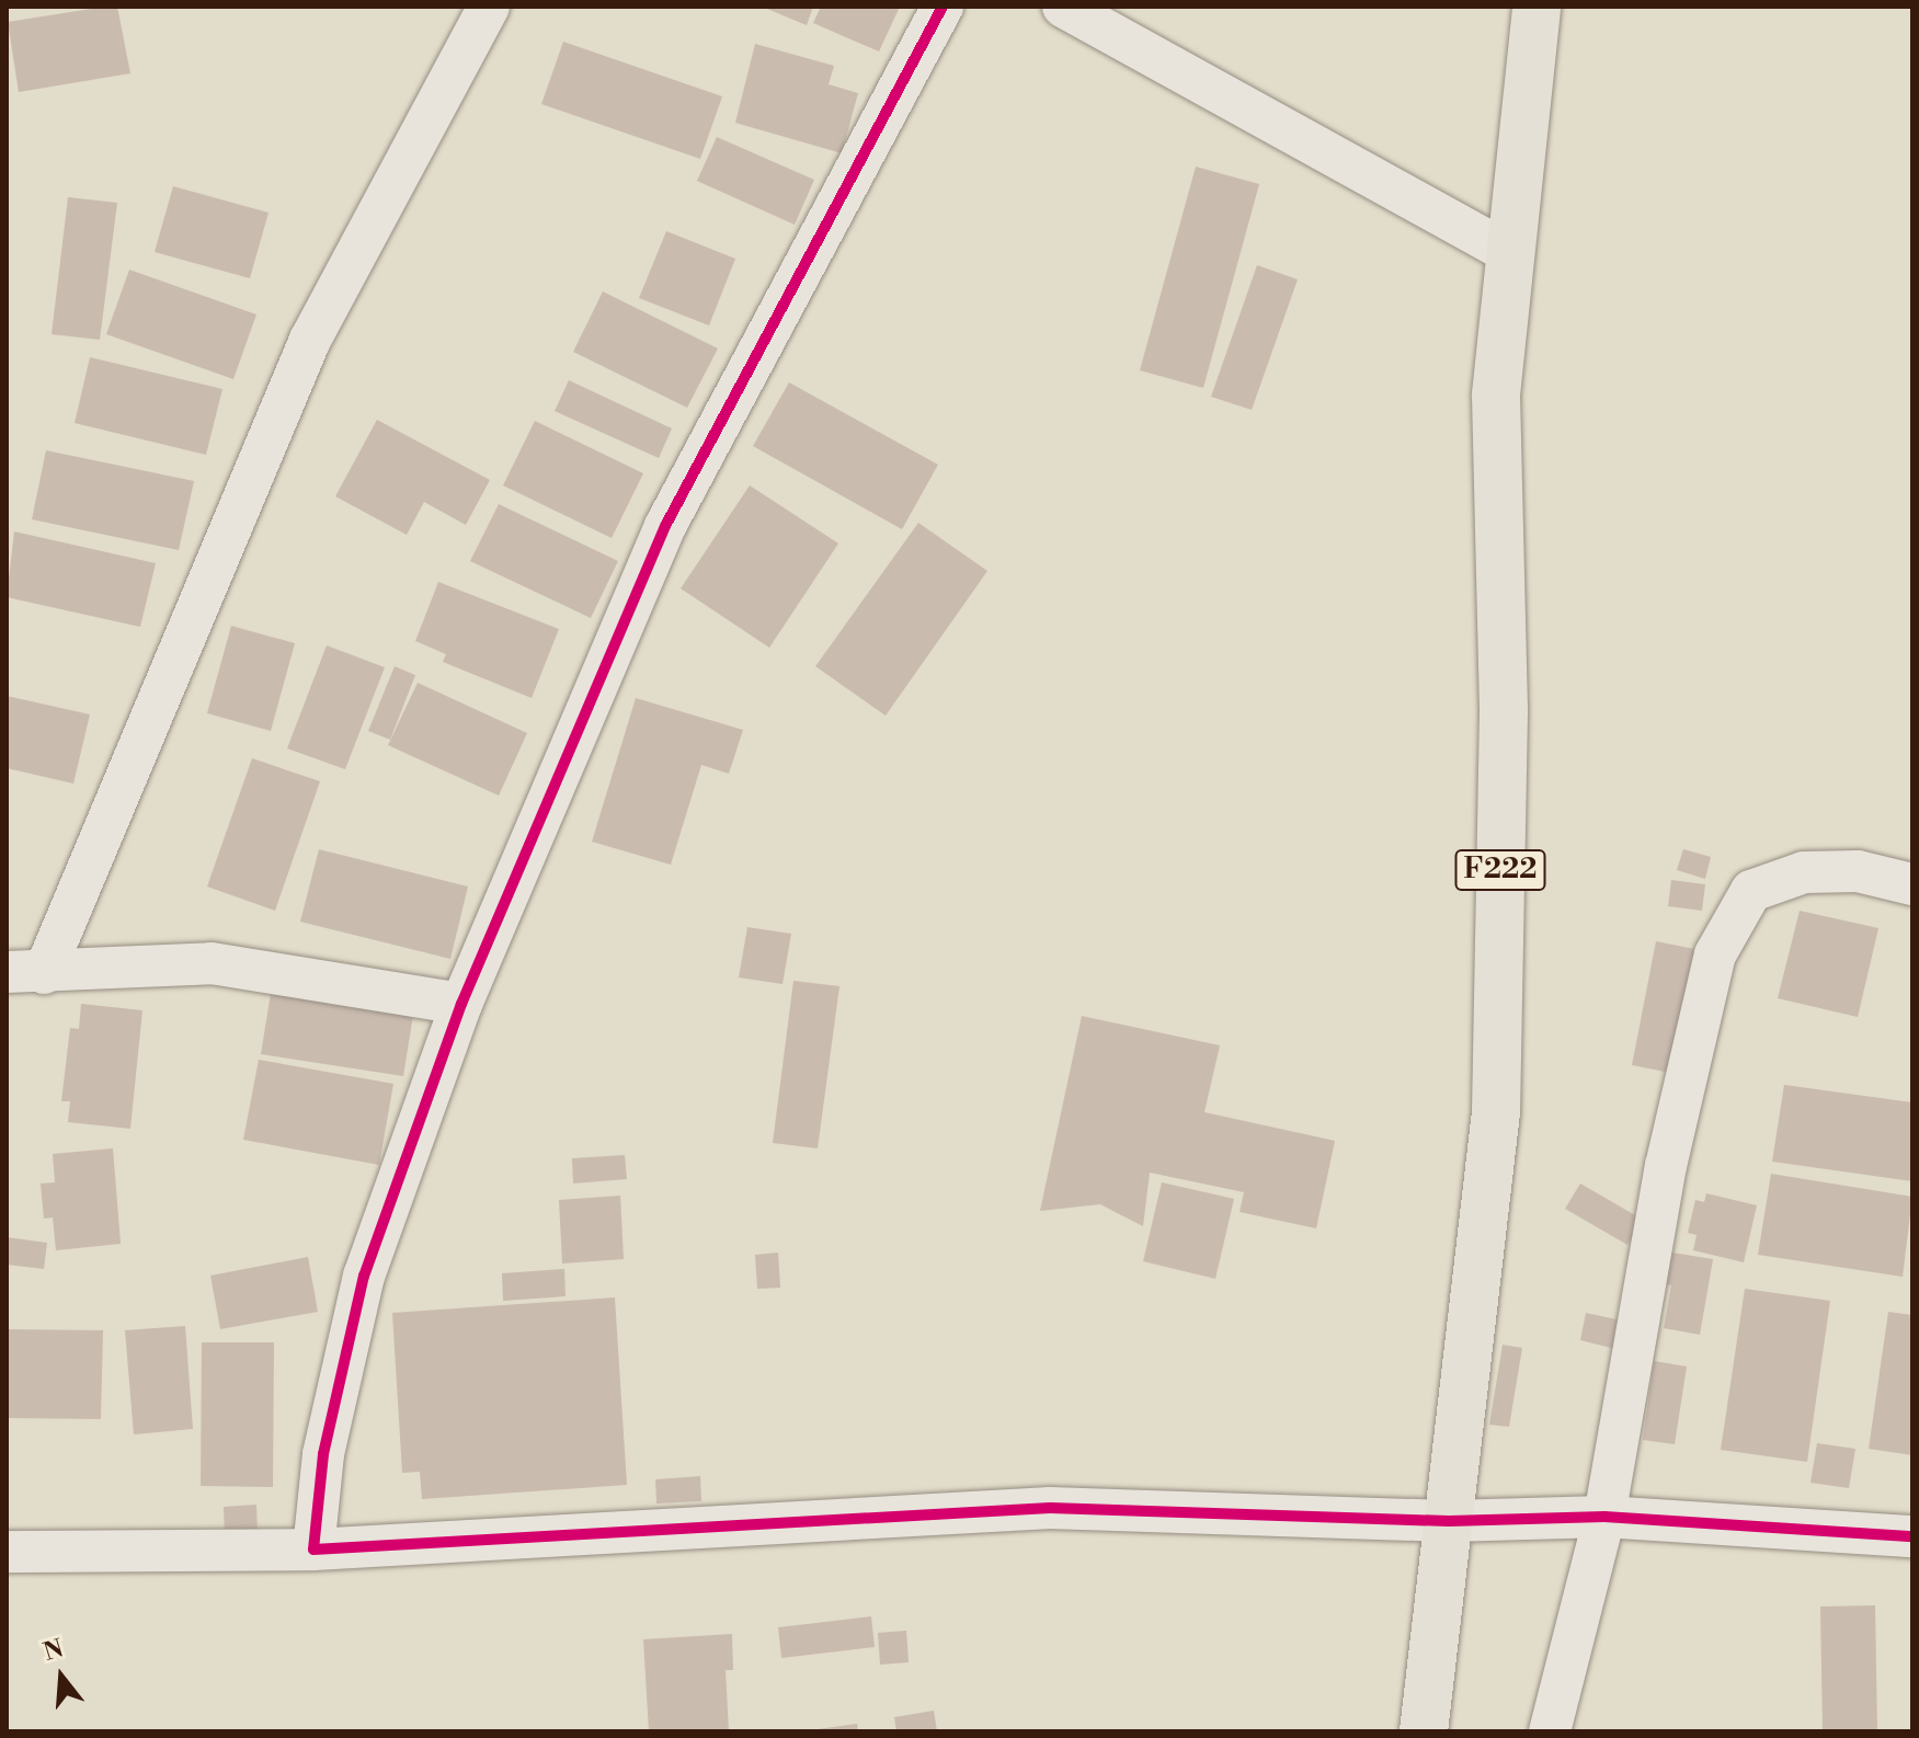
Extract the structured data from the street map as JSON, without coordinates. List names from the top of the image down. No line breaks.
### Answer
{"streets":{"main road":["F222"]},"north":"top"}
